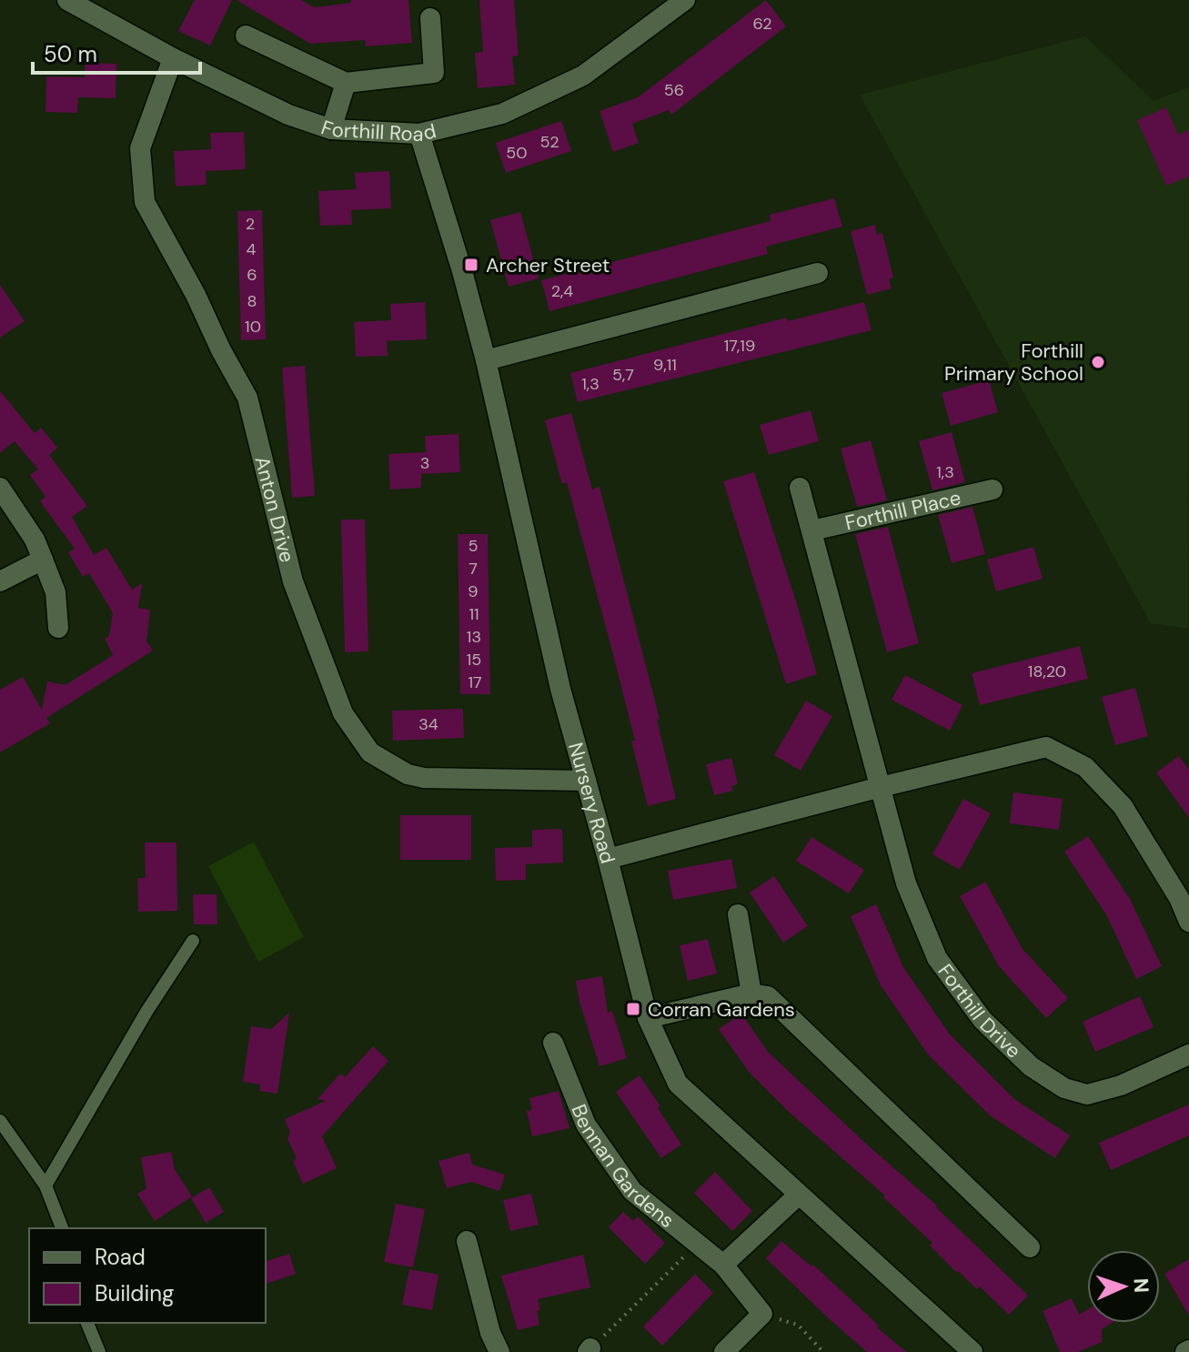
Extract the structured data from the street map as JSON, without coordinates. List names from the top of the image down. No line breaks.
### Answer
{"streets":{"street":["Forthill Road","Anton Drive","Forthill Place","Nursery Road","Forthill Drive","Bennan Gardens"]},"crossings":[["Forthill Road","Anton Drive"],["Forthill Road","Nursery Road"],["Anton Drive","Nursery Road"],["Forthill Place","Forthill Drive"]],"places":{"transit":["Archer Street","Corran Gardens"],"other":["Forthill Primary School"]},"house_numbers":["62","56","52","50","2","4","6","2,4","8","10","17,19","9,11","5,7","1,3","3","1,3","5","7","9","11","13","15","18,20","17","34"],"legend":["Road","Building"],"scale_bar":"50 m","north":"right"}
